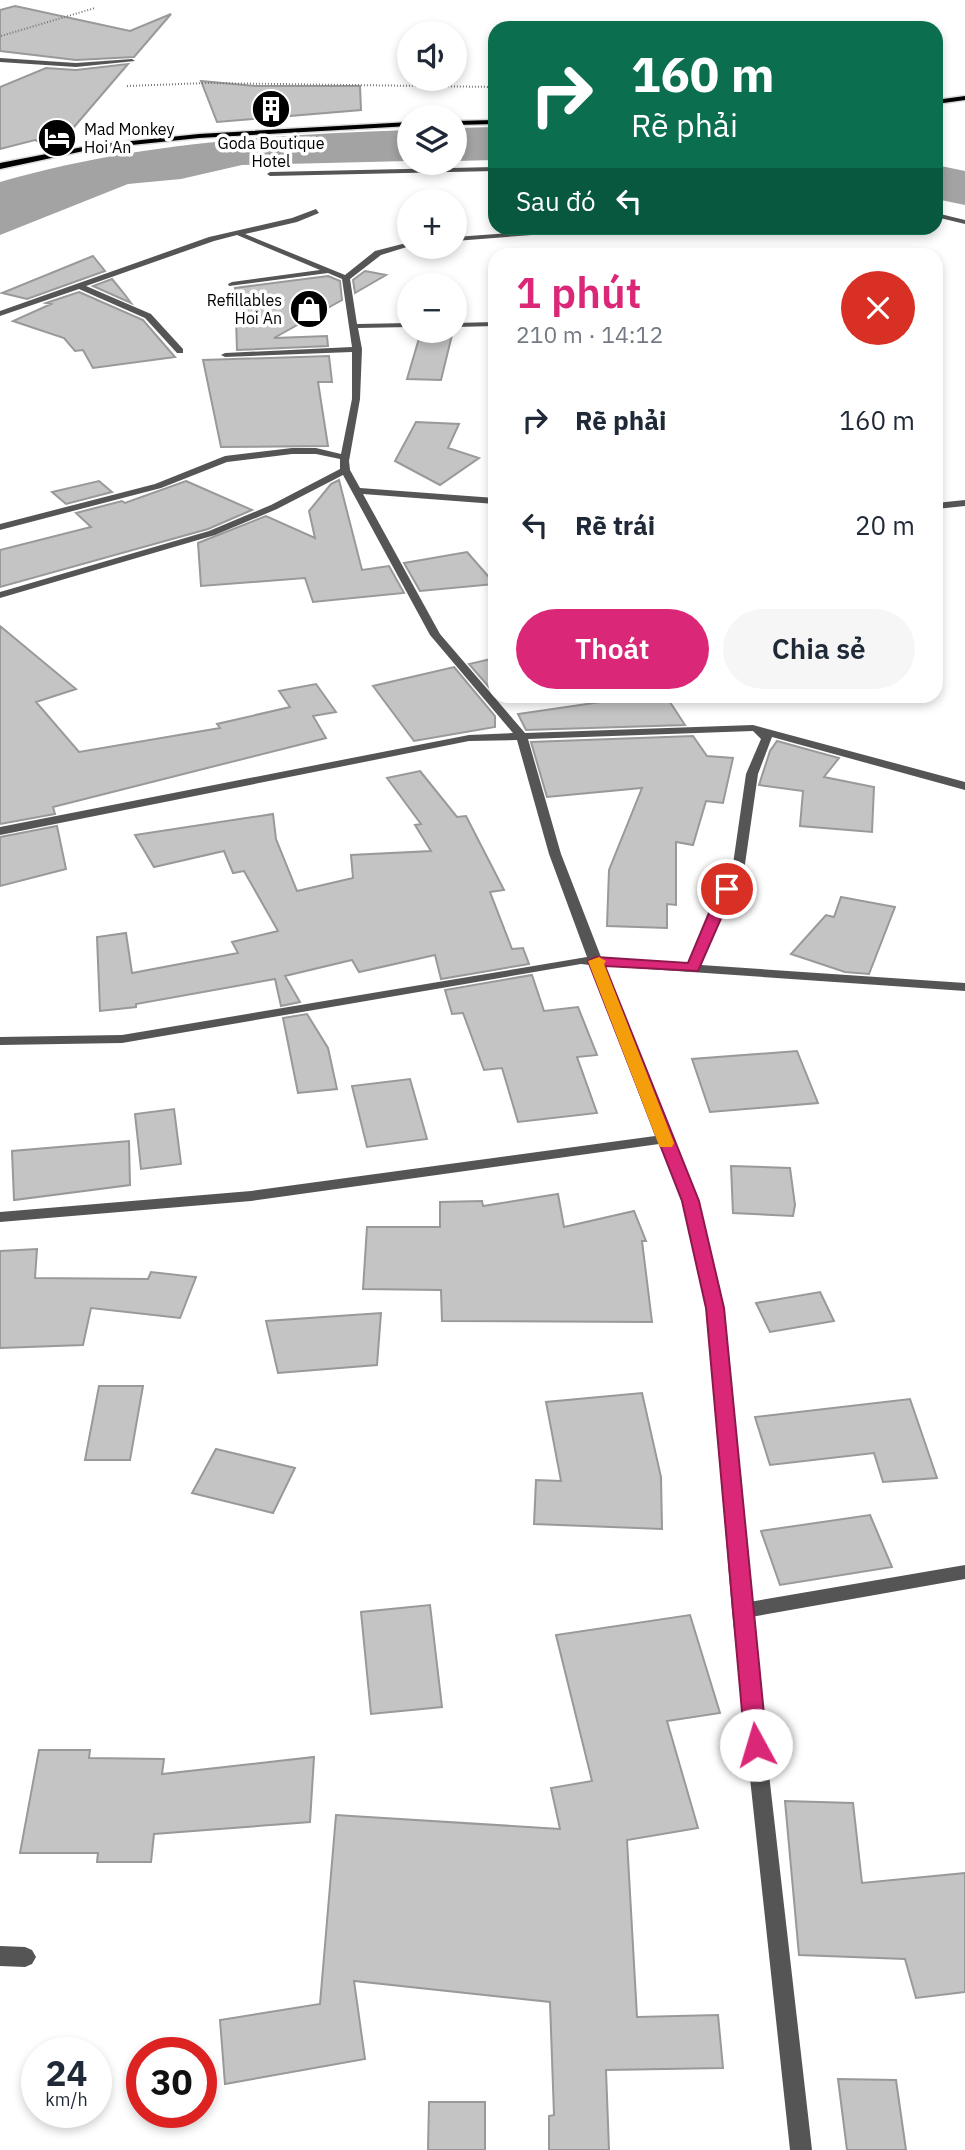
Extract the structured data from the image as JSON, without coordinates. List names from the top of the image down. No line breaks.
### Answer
{"places":{"building":["Goda Boutique Hotel"],"hotel":["Mad Monkey Hoi An"],"shop":["Refillables Hoi An"]},"page":{"map_buttons":["+","−"],"turn":["160 m","Rẽ phải"],"then":"Sau đó","heading":["1 phút","210 m · 14:12"],"list":[{"name":"Rẽ phải","value":"160 m"},{"name":"Rẽ trái","value":"20 m"}],"buttons":["Thoát","Chia sẻ"],"speed":"24 km/h","limit":"30"}}
